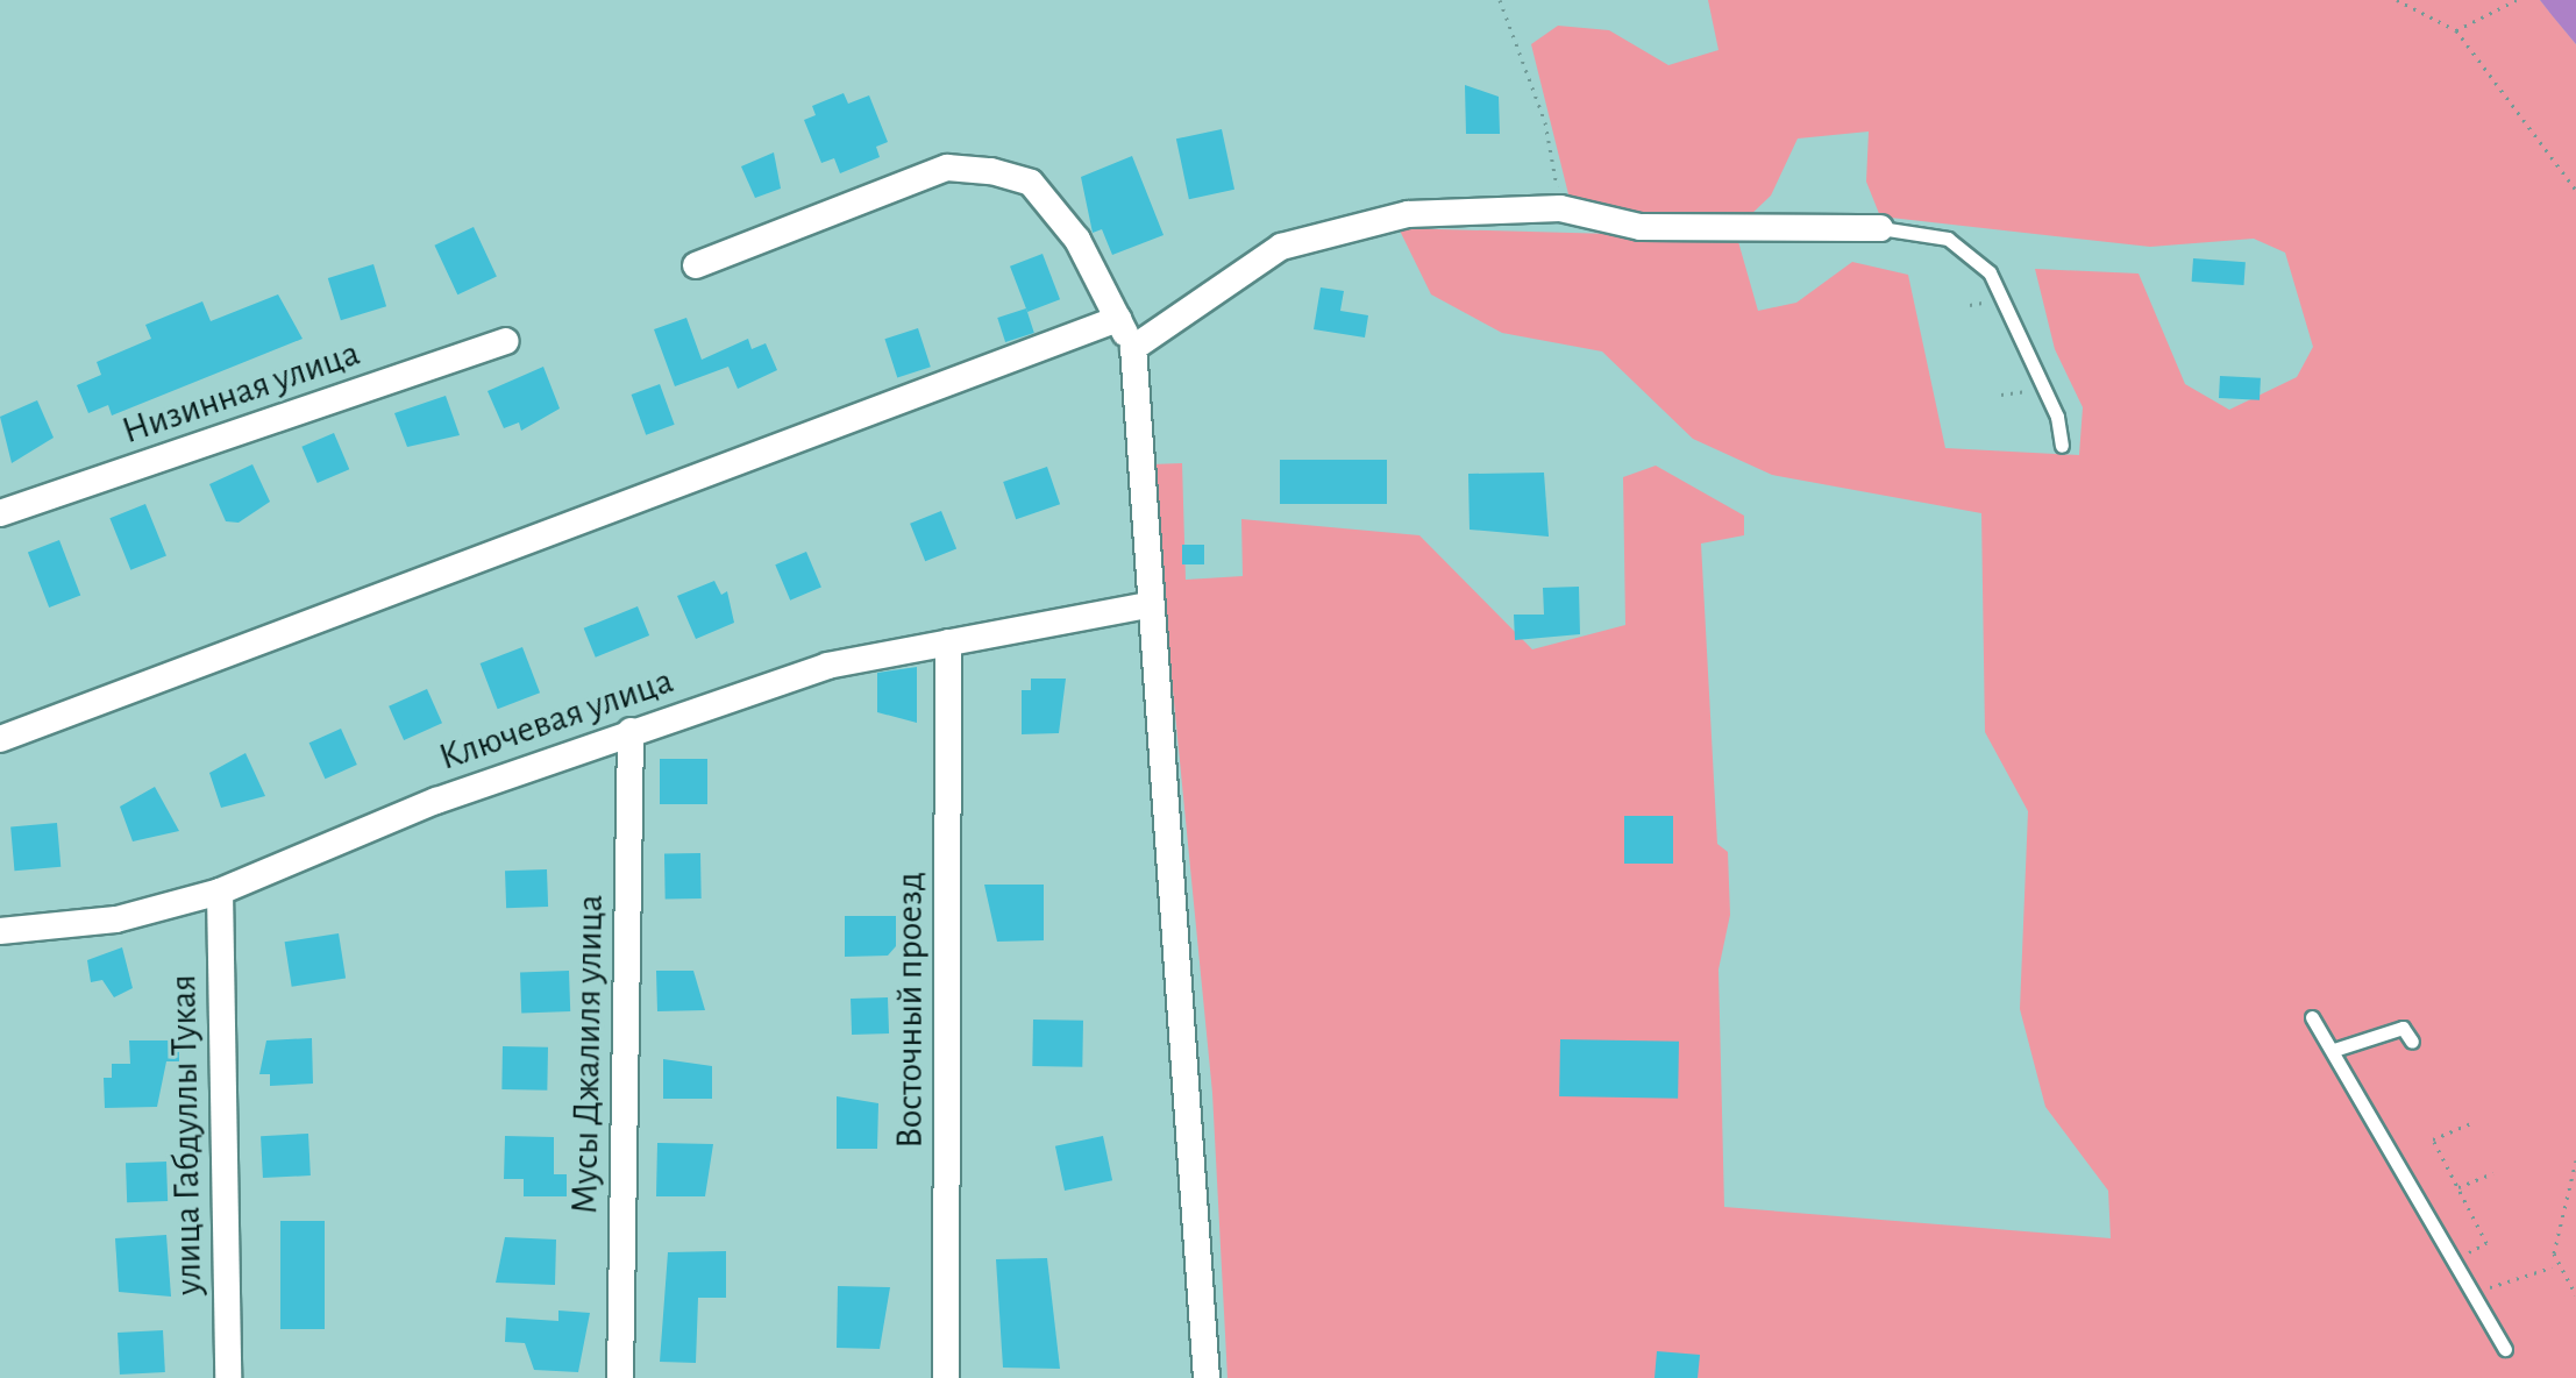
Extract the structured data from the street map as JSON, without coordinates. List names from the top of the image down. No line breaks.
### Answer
{"streets":{"street":["Низинная улица","Ключевая улица","Восточный проезд","Мусы Джалиля улица","улица Габдуллы Тукая"]},"crossings":[["Ключевая улица","Восточный проезд"],["Ключевая улица","Мусы Джалиля улица"],["Ключевая улица","улица Габдуллы Тукая"]]}
